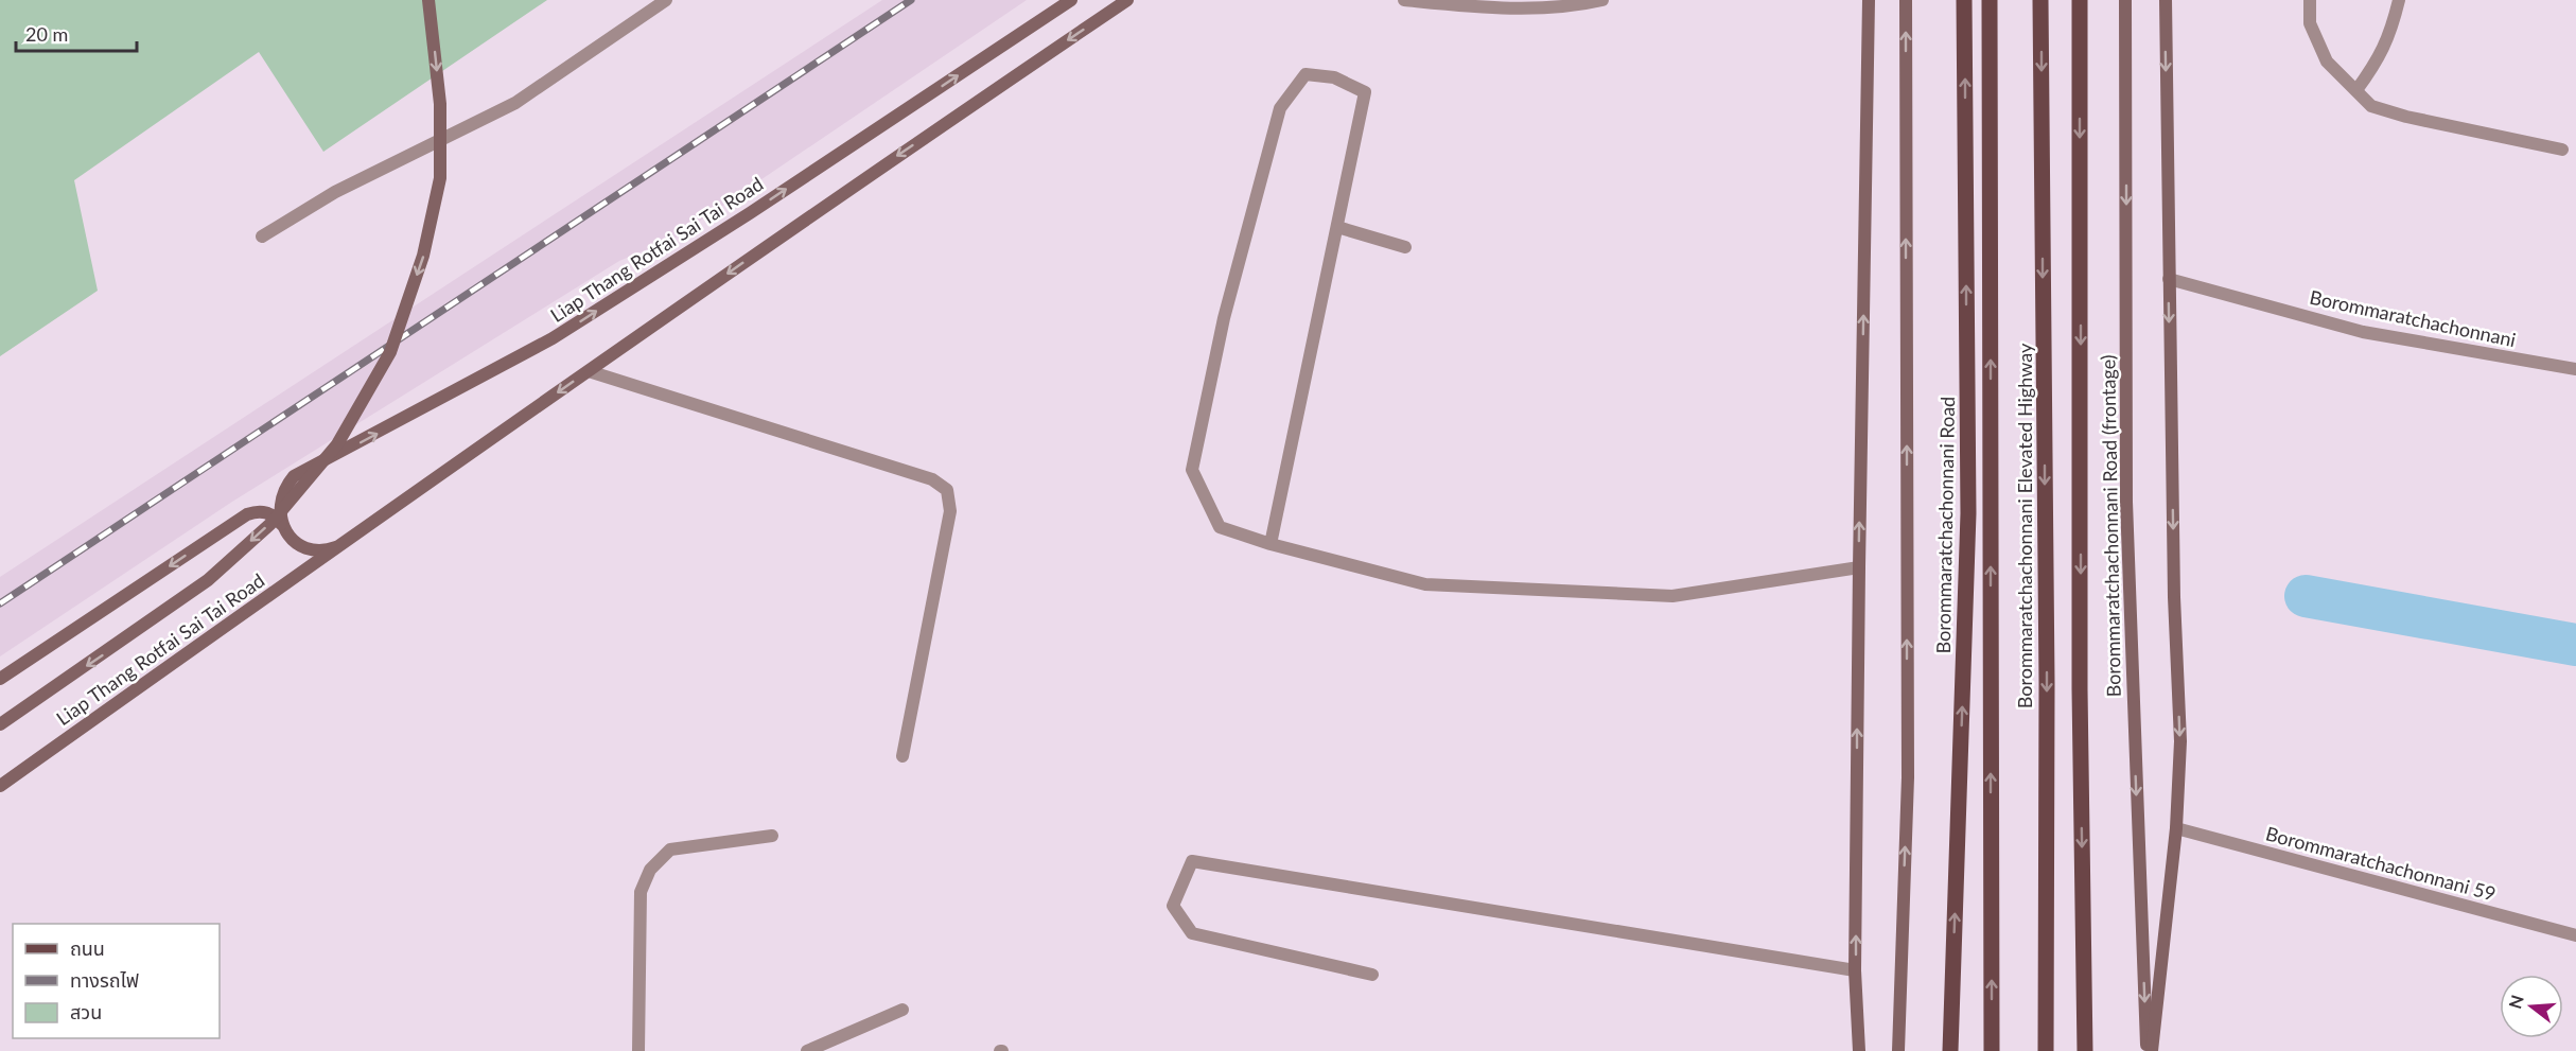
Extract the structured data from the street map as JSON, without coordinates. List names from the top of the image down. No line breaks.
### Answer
{"streets":{"main road":["Liap Thang Rotfai Sai Tai Road","Borommaratchachonnani Road","Borommaratchachonnani Elevated Highway","Borommaratchachonnani Road (frontage)"],"street":["Borommaratchachonnani","Borommaratchachonnani 59"]},"legend":["ถนน","ทางรถไฟ","สวน"],"scale_bar":"20 m","north":"left"}
